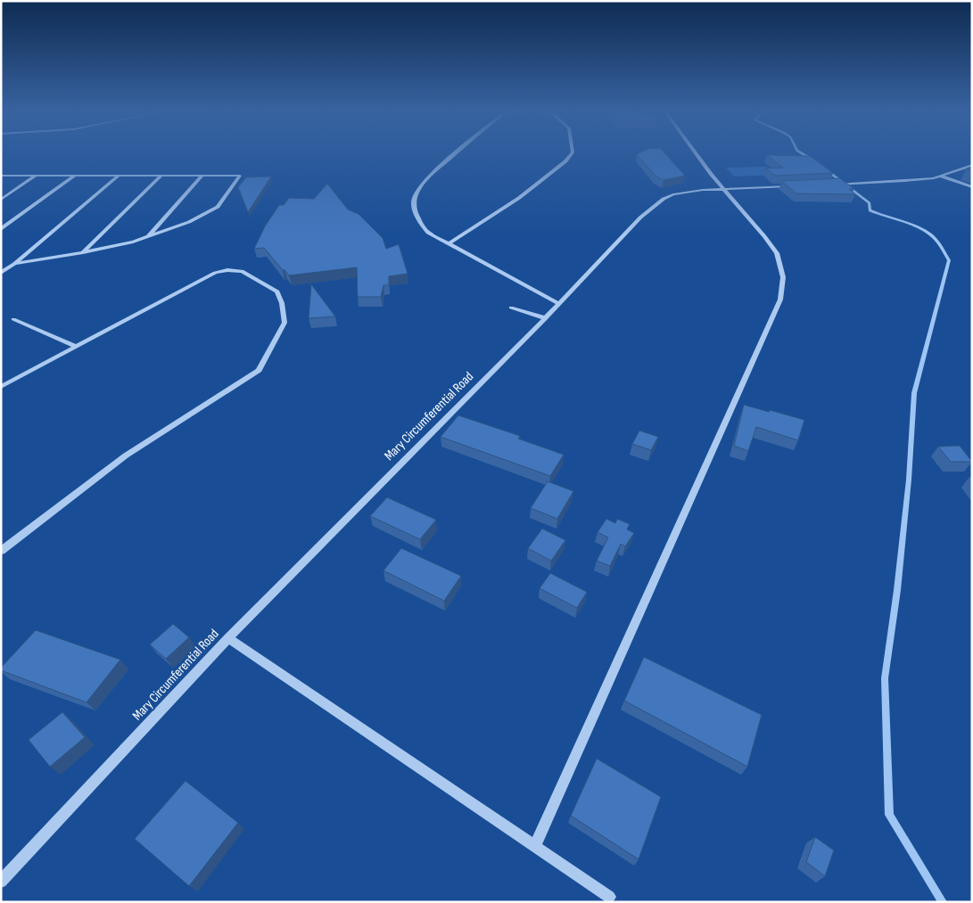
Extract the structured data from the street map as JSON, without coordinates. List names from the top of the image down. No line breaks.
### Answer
{"streets":{"street":["Mary Circumferential Road"]}}
